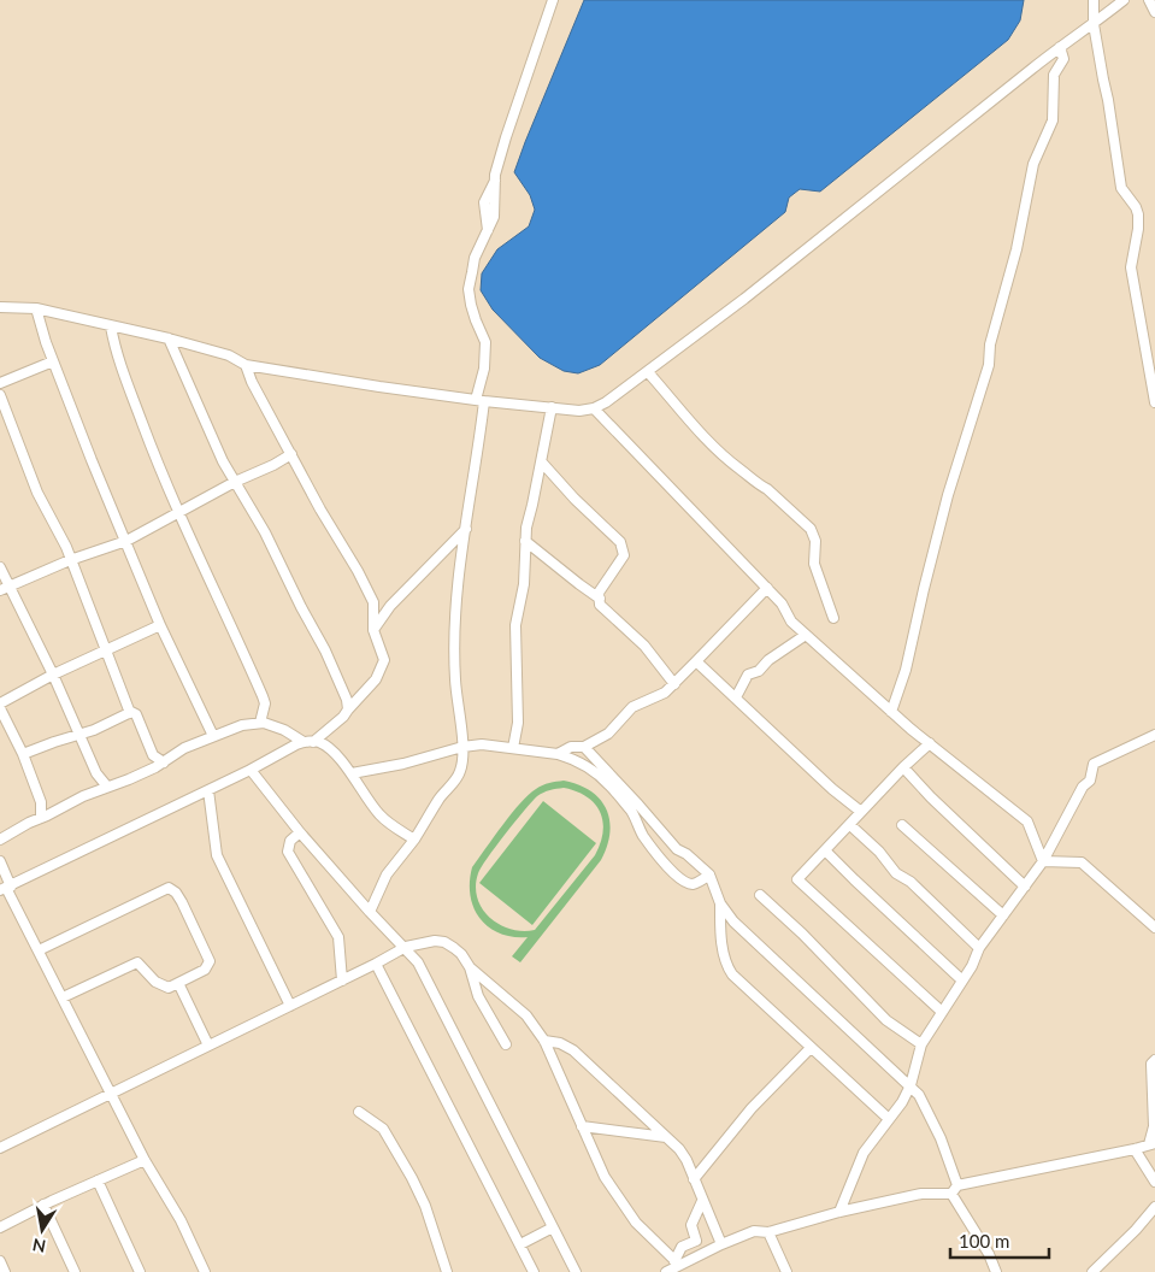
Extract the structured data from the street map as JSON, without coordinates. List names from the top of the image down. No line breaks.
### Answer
{"scale_bar":"100 m","north":"bottom"}
